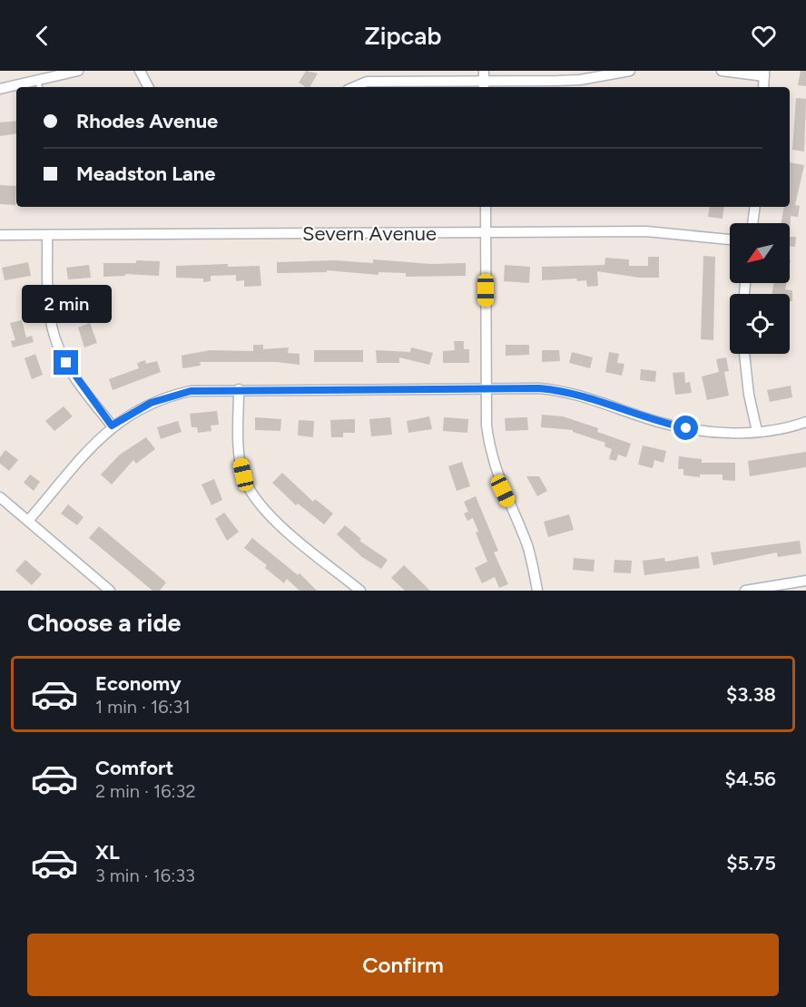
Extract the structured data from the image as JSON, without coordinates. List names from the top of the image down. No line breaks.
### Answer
{"streets":{"street":["Severn Avenue"]},"north":"bottom left","page":{"header":"Zipcab","banner":["Rhodes Avenue","Meadston Lane"],"bubble":"2 min","heading":"Choose a ride","list":[{"name":"Economy","note":"1 min · 16:31","value":"$3.38"},{"name":"Comfort","note":"2 min · 16:32","value":"$4.56"},{"name":"XL","note":"3 min · 16:33","value":"$5.75"}],"buttons":"Confirm"}}
